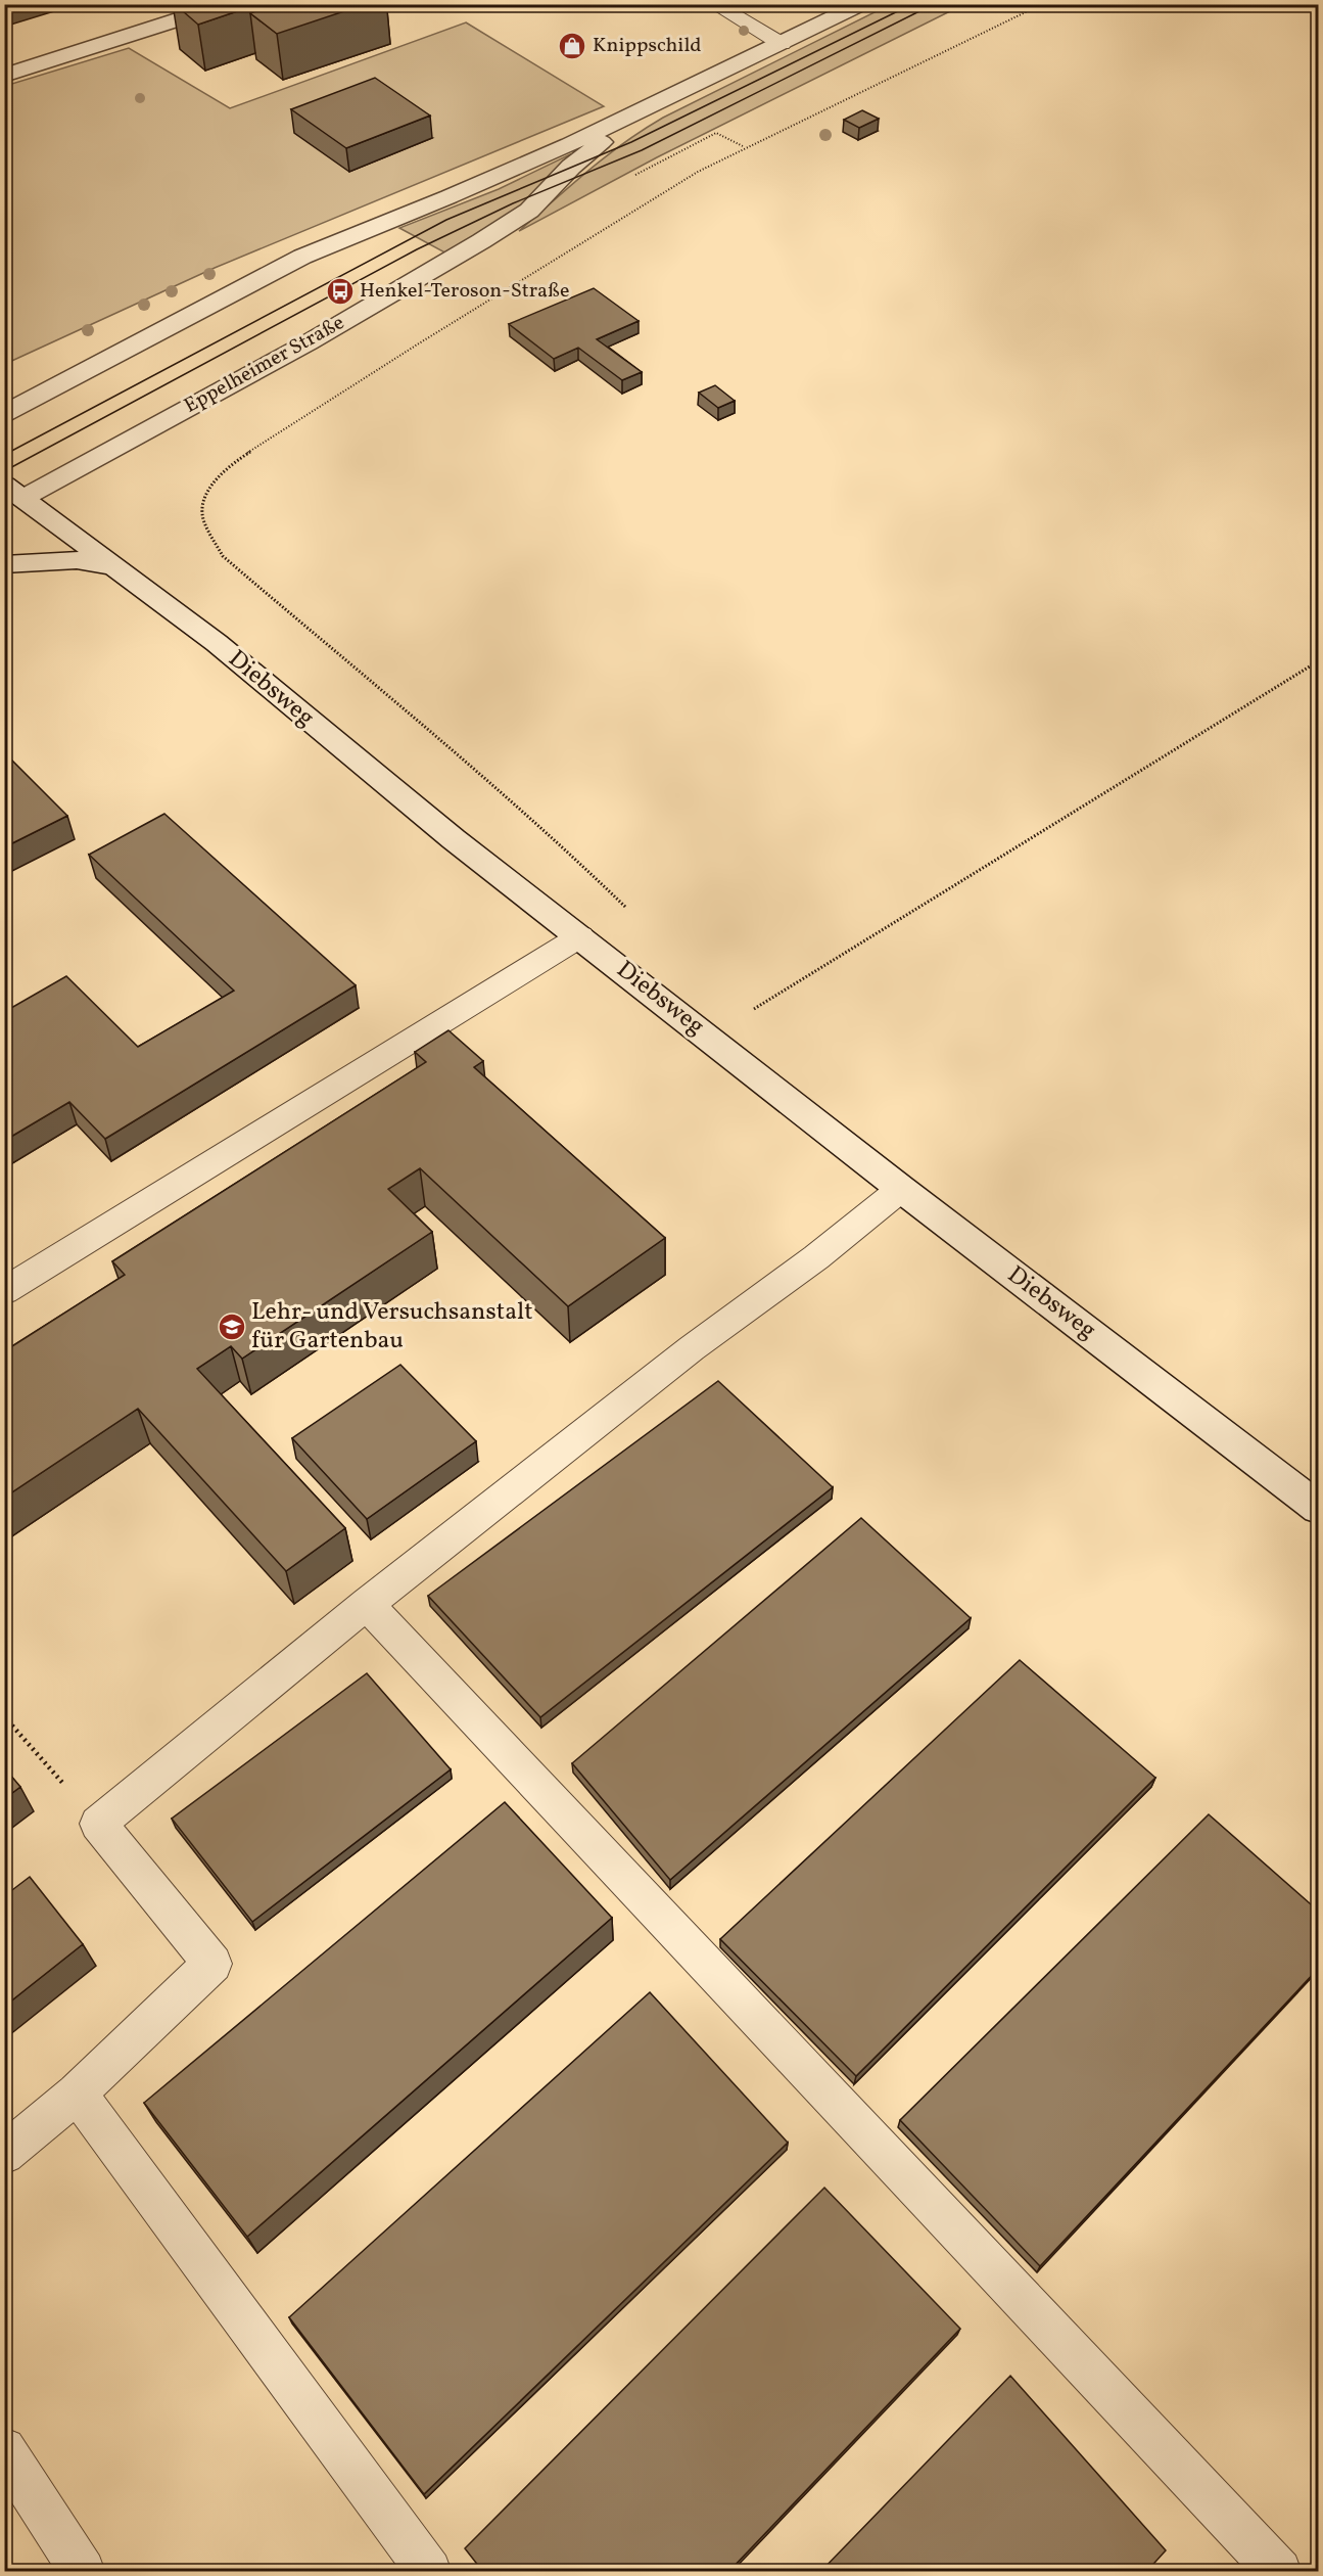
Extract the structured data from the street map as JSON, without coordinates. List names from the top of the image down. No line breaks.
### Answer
{"streets":{"street":["Eppelheimer Straße","Diebsweg"]},"crossings":[["Eppelheimer Straße","Diebsweg"]],"places":{"shop":["Knippschild"],"bus stop":["Henkel-Teroson-Straße"],"school or university":["Lehr- und Versuchsanstalt für Gartenbau"]}}
